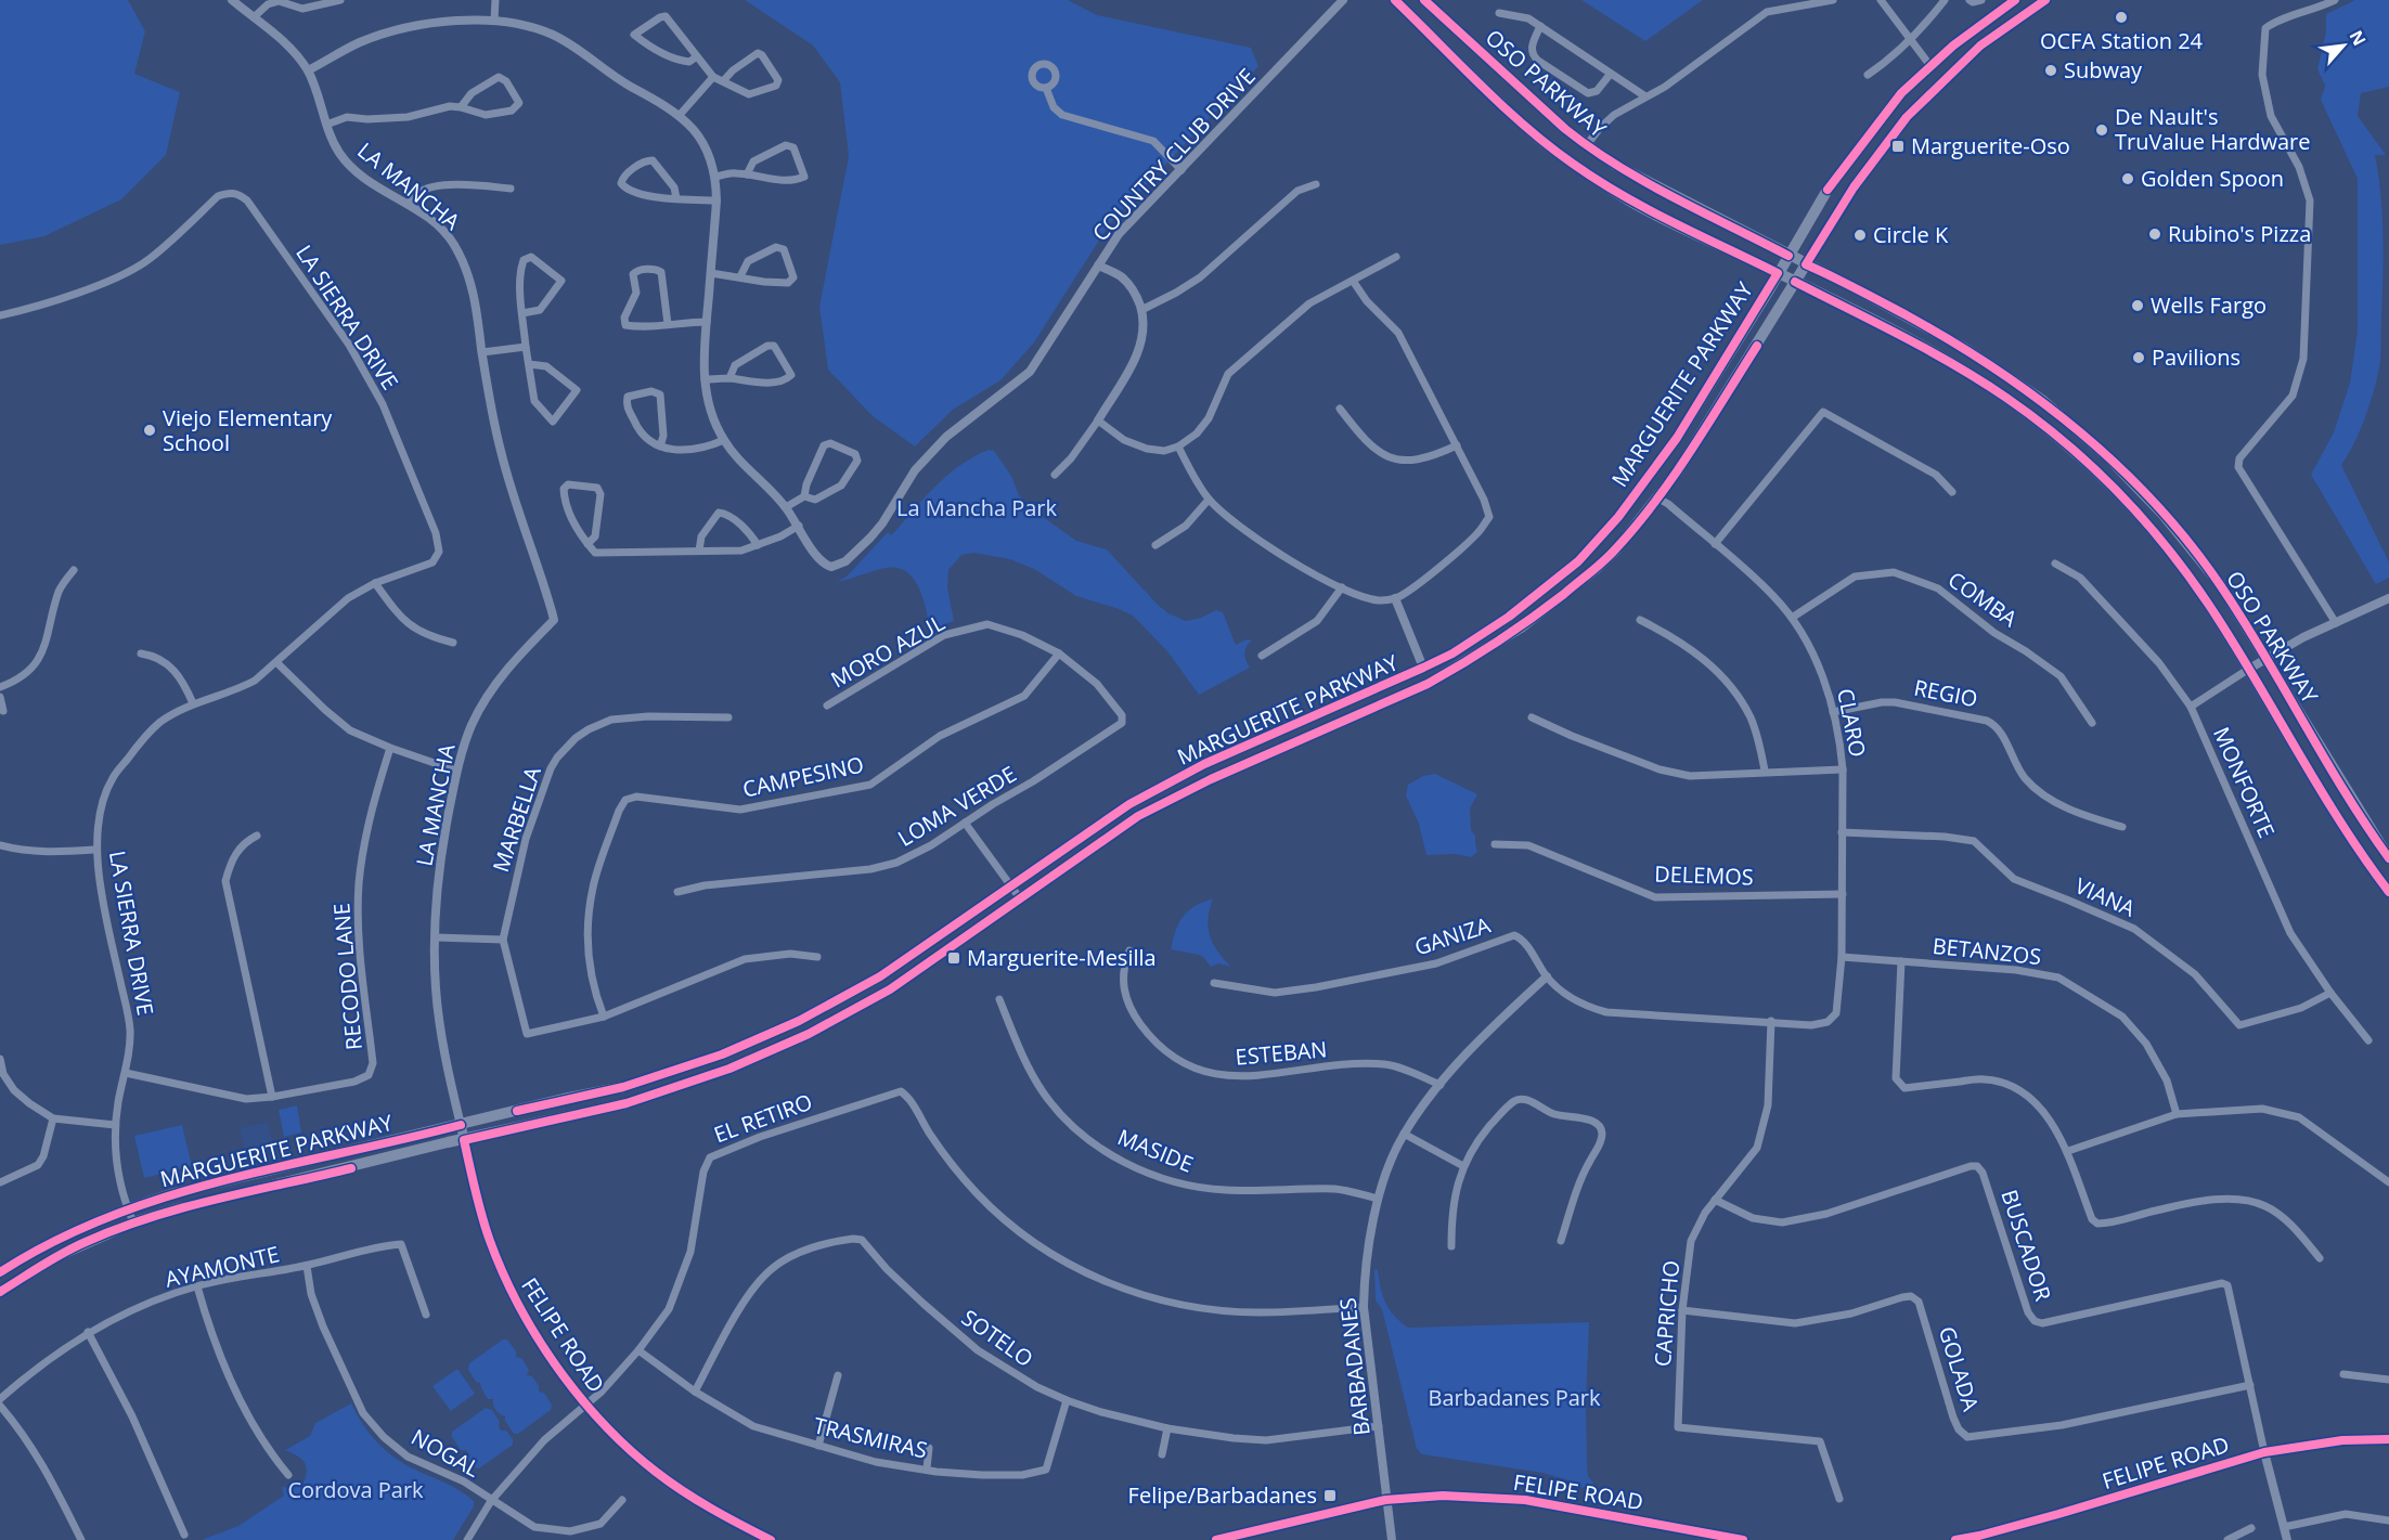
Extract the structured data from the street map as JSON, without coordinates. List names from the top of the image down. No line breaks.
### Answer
{"streets":{"main road":["OSO PARKWAY","MARGUERITE PARKWAY","FELIPE ROAD"],"street":["COUNTRY CLUB DRIVE","LA MANCHA","LA SIERRA DRIVE","COMBA","MORO AZUL","REGIO","CLARO","CAMPESINO","MONFORTE","LOMA VERDE","MARBELLA","DELEMOS","VIANA","GANIZA","BETANZOS","RECODO LANE","ESTEBAN","EL RETIRO","MASIDE","BUSCADOR","AYAMONTE","CAPRICHO","SOTELO","BARBADANES","GOLADA","TRASMIRAS","NOGAL"]},"crossings":[["OSO PARKWAY","MARGUERITE PARKWAY"],["LA MANCHA","MARGUERITE PARKWAY"],["LA MANCHA","FELIPE ROAD"],["LA SIERRA DRIVE","MARGUERITE PARKWAY"],["LA SIERRA DRIVE","RECODO LANE"],["MARGUERITE PARKWAY","CLARO"],["MARGUERITE PARKWAY","FELIPE ROAD"],["COMBA","CLARO"],["MORO AZUL","CAMPESINO"],["MORO AZUL","LOMA VERDE"],["REGIO","CLARO"],["CLARO","DELEMOS"],["CLARO","VIANA"],["CLARO","GANIZA"],["CLARO","BETANZOS"],["CAMPESINO","MARBELLA"],["MONFORTE","VIANA"],["GANIZA","CAPRICHO"],["GANIZA","BARBADANES"],["ESTEBAN","BARBADANES"],["EL RETIRO","FELIPE ROAD"],["EL RETIRO","BARBADANES"],["EL RETIRO","TRASMIRAS"],["EL RETIRO","NOGAL"],["MASIDE","BARBADANES"],["BUSCADOR","CAPRICHO"],["BUSCADOR","FELIPE ROAD"],["BUSCADOR","GOLADA"],["AYAMONTE","NOGAL"],["CAPRICHO","GOLADA"],["FELIPE ROAD","BARBADANES"],["SOTELO","BARBADANES"],["SOTELO","TRASMIRAS"]],"parks":["La Mancha Park","Barbadanes Park","Cordova Park"],"places":{"other":["OCFA Station 24","Subway","De Nault's TruValue Hardware","Golden Spoon","Rubino's Pizza","Circle K","Wells Fargo","Pavilions","Viejo Elementary School"],"transit":["Marguerite-Oso","Marguerite-Mesilla","Felipe/Barbadanes"]},"north":"top right"}
